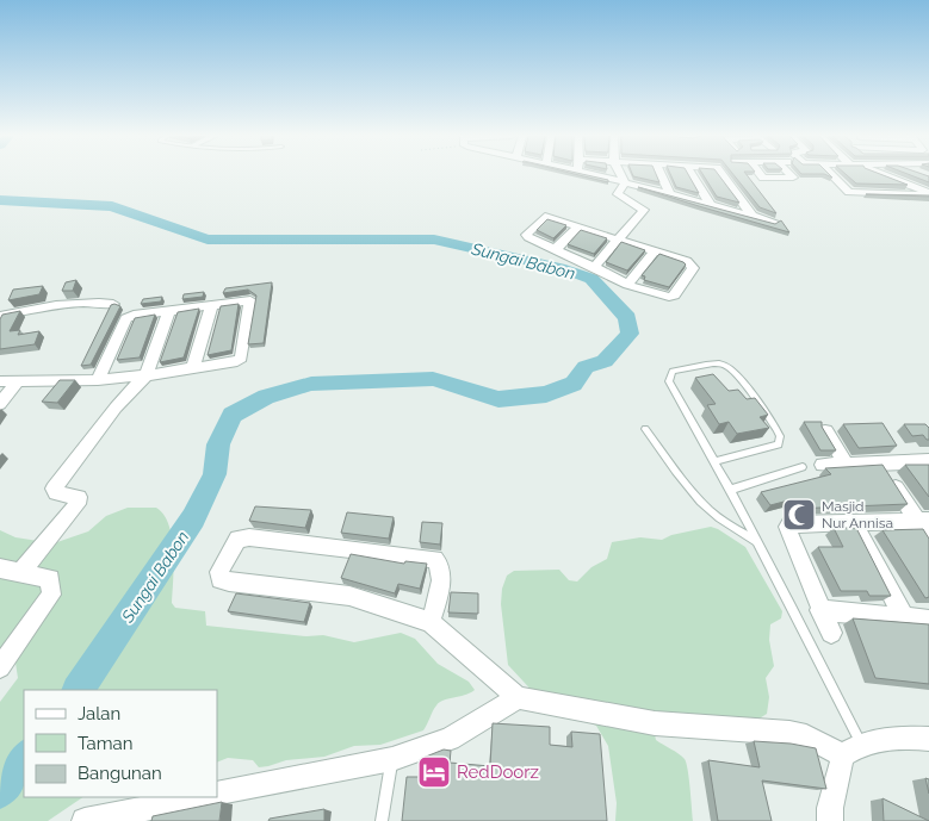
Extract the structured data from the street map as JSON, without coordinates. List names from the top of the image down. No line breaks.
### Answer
{"water":["Sungai Babon"],"places":{"mosque":["Masjid Nur Annisa"],"hotel":["RedDoorz"]},"legend":["Jalan","Taman","Bangunan"]}
